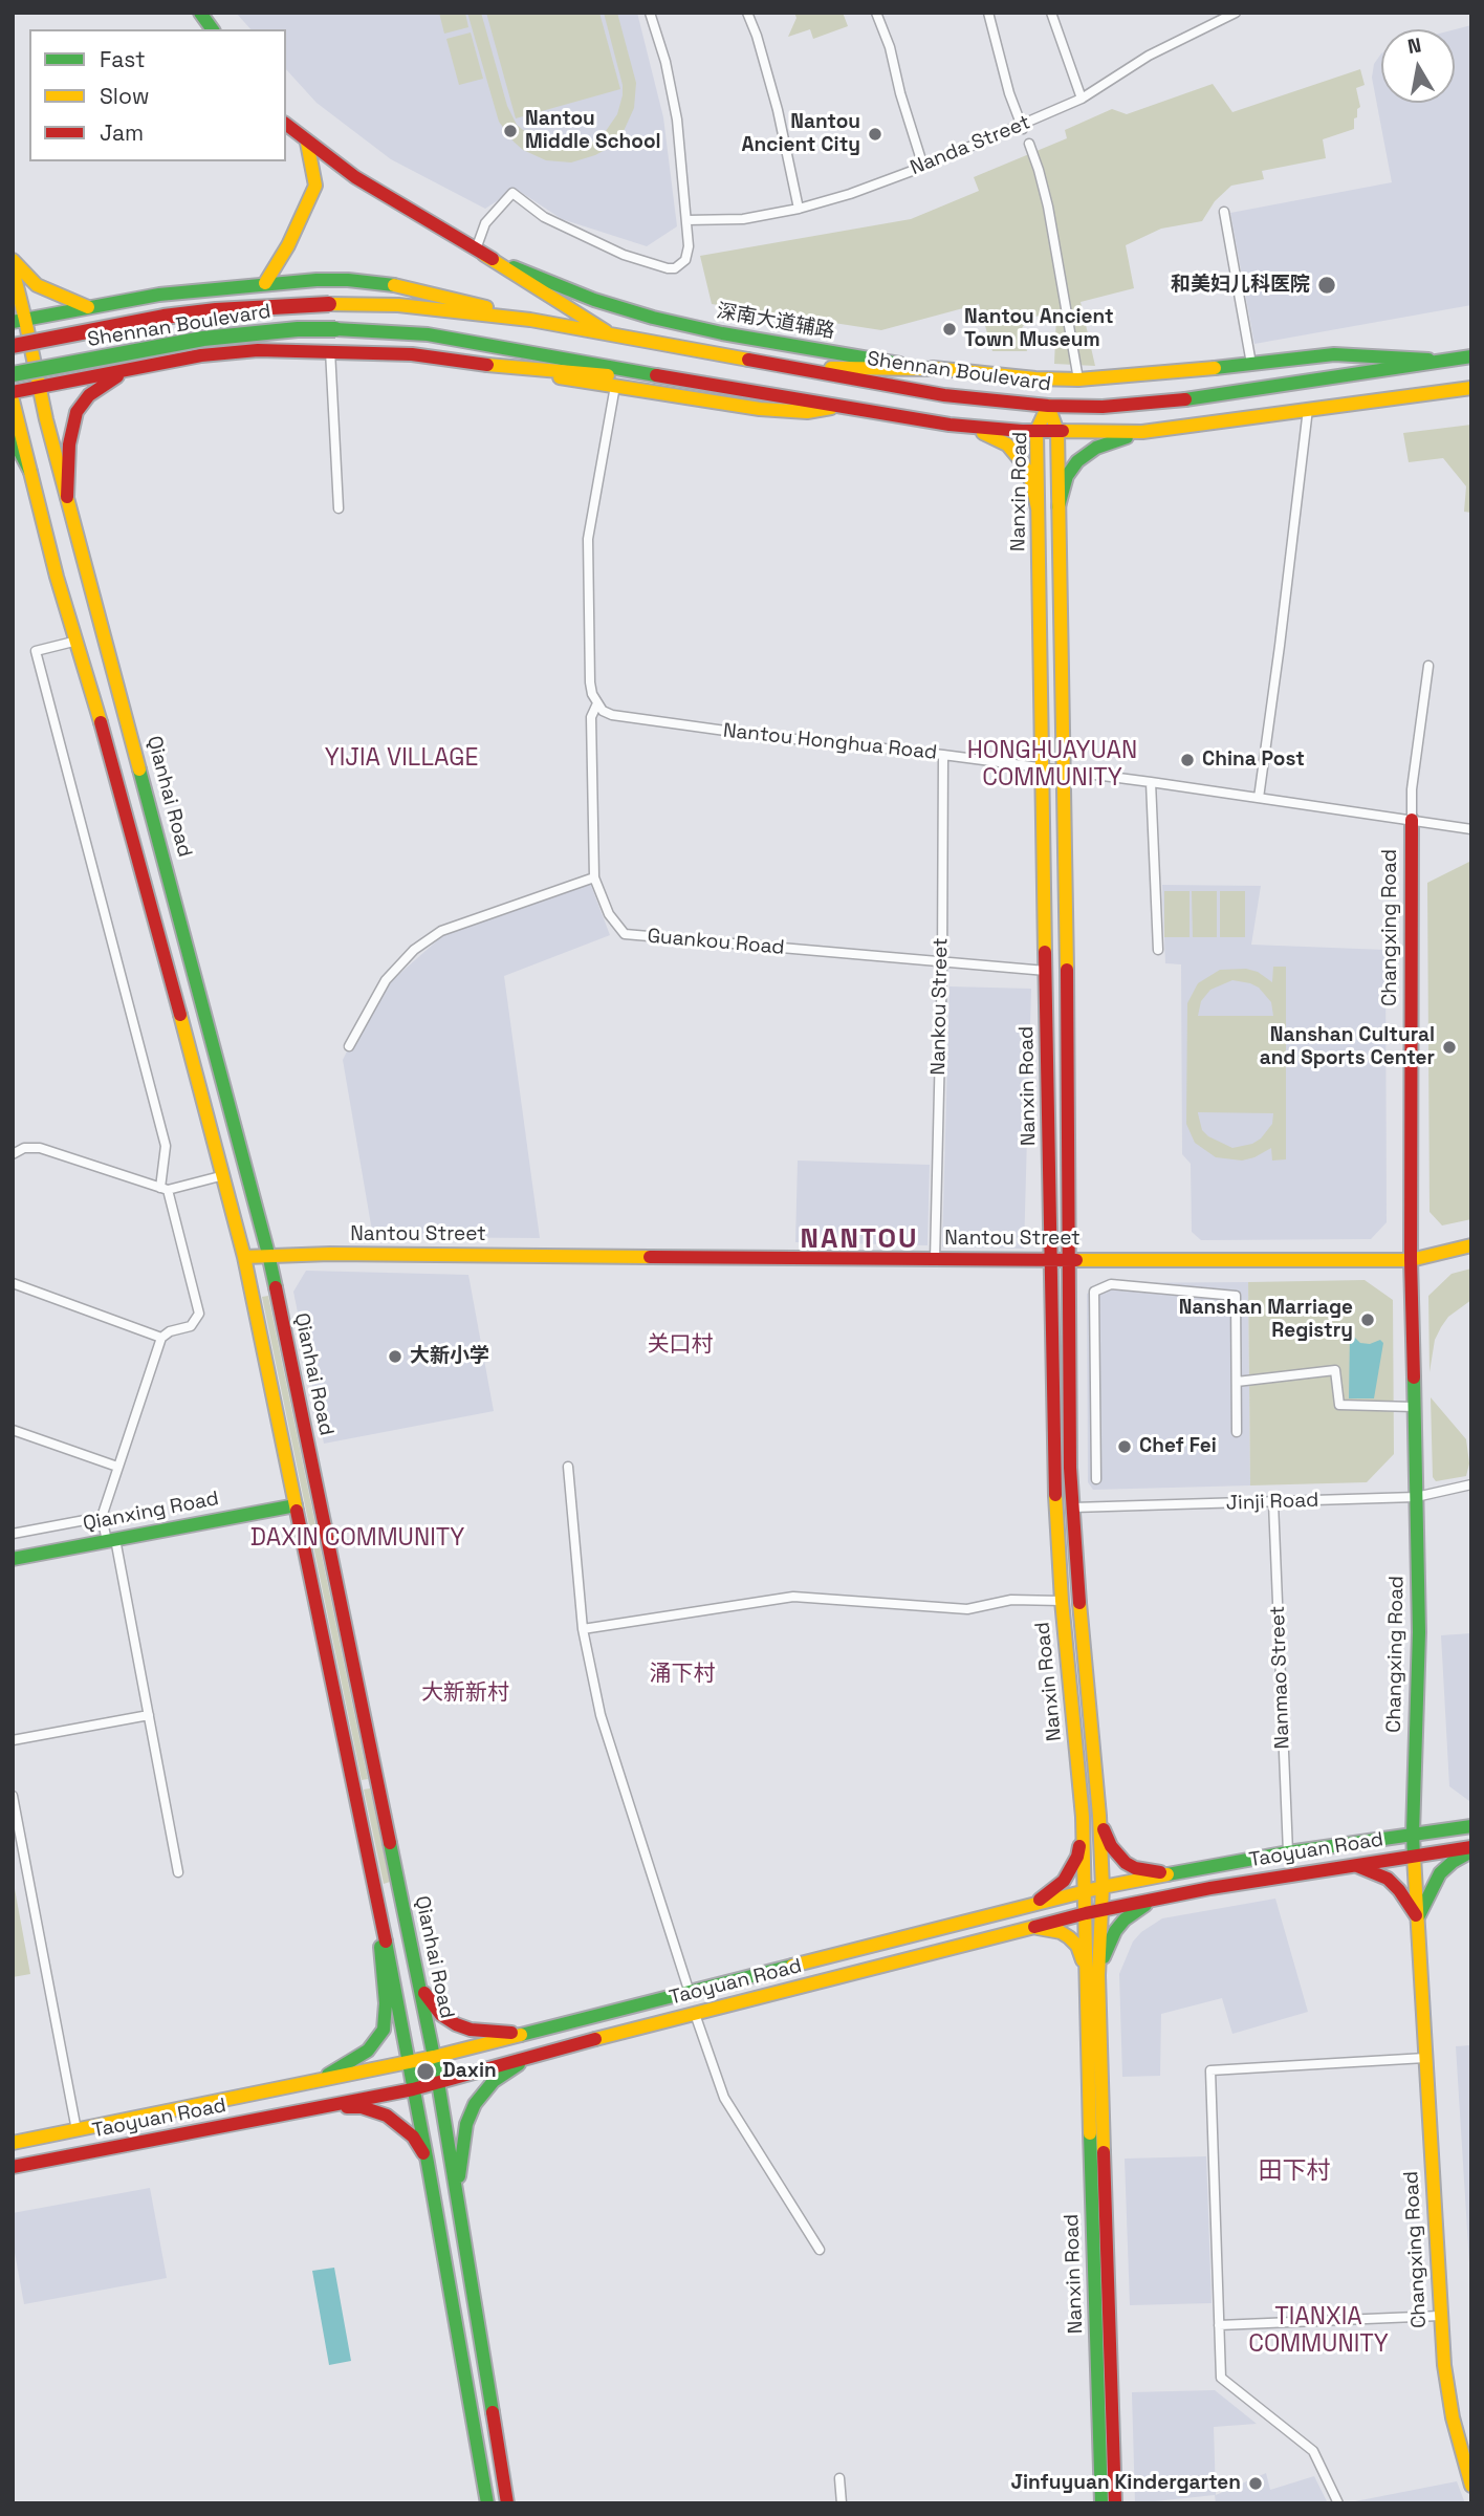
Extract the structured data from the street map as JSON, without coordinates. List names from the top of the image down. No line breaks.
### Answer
{"streets":{"main road":["深南大道辅路","Shennan Boulevard","Nanxin Road","Qianhai Road","Changxing Road","Nantou Street","Qianxing Road","Taoyuan Road"],"street":["Nanda Street","Nantou Honghua Road","Guankou Road","Nankou Street","Jinji Road","Nanmao Street"]},"crossings":[["深南大道辅路","Shennan Boulevard"],["Shennan Boulevard","Nanxin Road"],["Shennan Boulevard","Qianhai Road"],["Nanxin Road","Nantou Honghua Road"],["Nanxin Road","Guankou Road"],["Nanxin Road","Nantou Street"],["Nanxin Road","Jinji Road"],["Nanxin Road","Taoyuan Road"],["Nantou Honghua Road","Changxing Road"],["Nantou Honghua Road","Guankou Road"],["Nantou Honghua Road","Nankou Street"],["Qianhai Road","Nantou Street"],["Qianhai Road","Taoyuan Road"],["Changxing Road","Nantou Street"],["Changxing Road","Jinji Road"],["Changxing Road","Taoyuan Road"],["Guankou Road","Nankou Street"],["Nankou Street","Nantou Street"],["Jinji Road","Nanmao Street"],["Nanmao Street","Taoyuan Road"]],"districts":["HONGHUAYUAN COMMUNITY","YIJIA VILLAGE","NANTOU","关口村","DAXIN COMMUNITY","涌下村","大新新村","田下村","TIANXIA COMMUNITY"],"places":["Nantou Middle School","Nantou Ancient City","和美妇儿科医院","Nantou Ancient Town Museum","China Post","Nanshan Cultural and Sports Center","Nanshan Marriage Registry","大新小学","Chef Fei","Daxin","Jinfuyuan Kindergarten"],"legend":["Fast","Slow","Jam"],"north":"top"}
